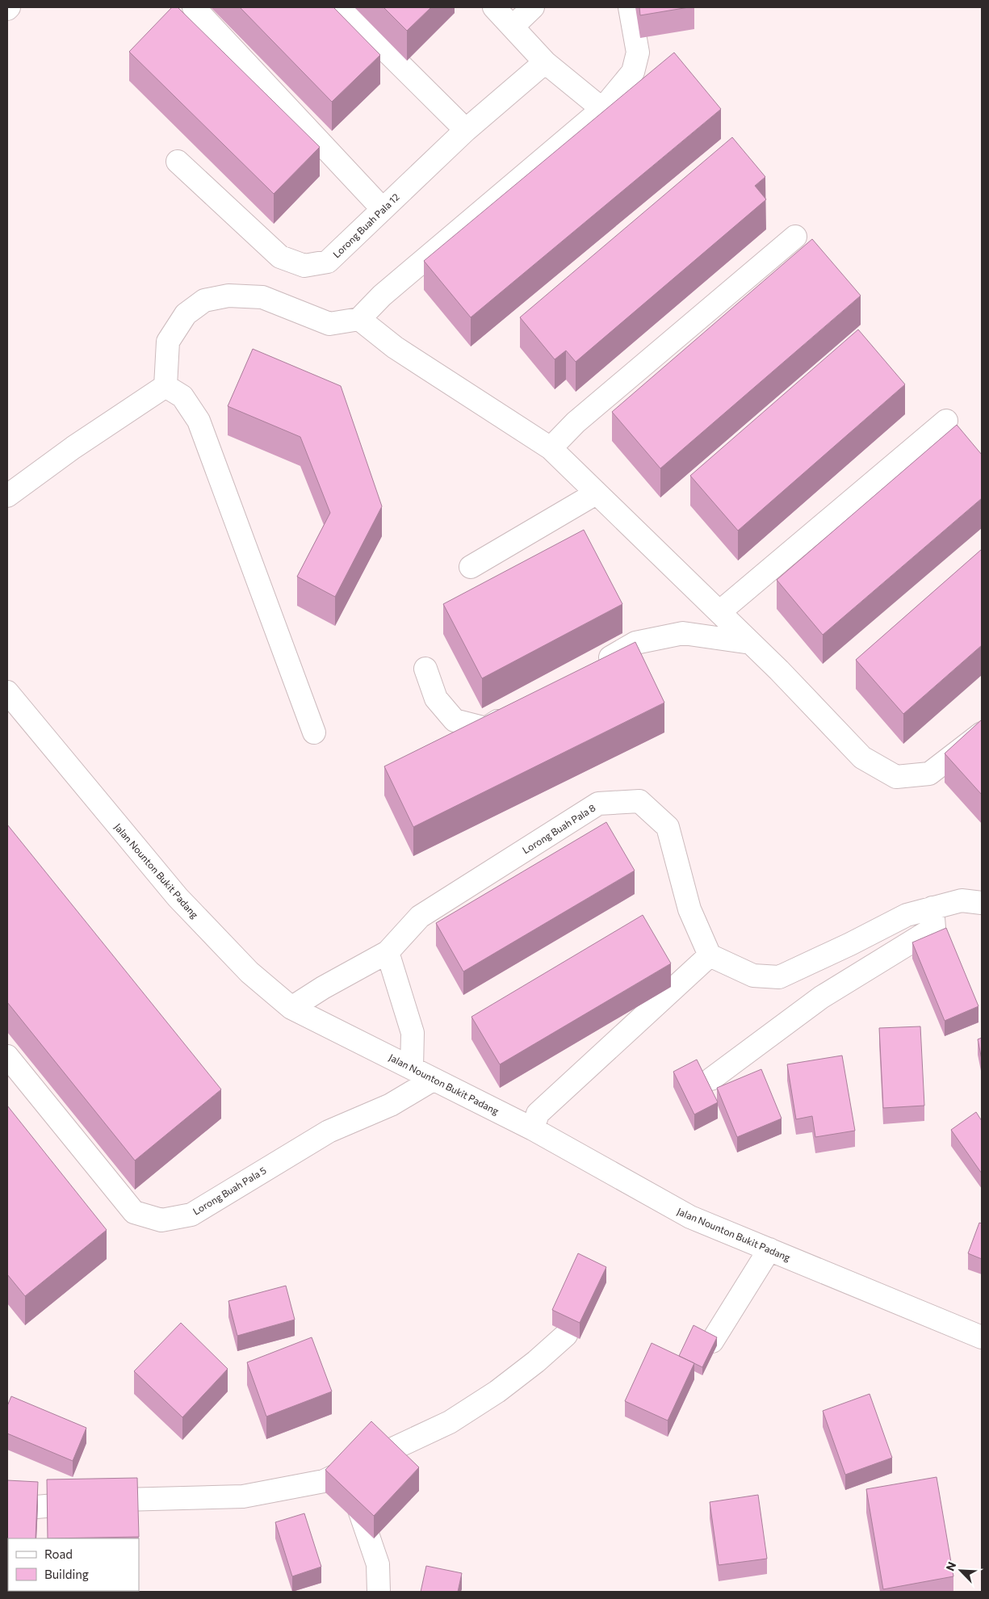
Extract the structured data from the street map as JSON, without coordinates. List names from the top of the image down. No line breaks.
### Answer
{"streets":{"street":["Lorong Buah Pala 12","Lorong Buah Pala 8","Jalan Nounton Bukit Padang","Lorong Buah Pala 5"]},"crossings":[["Lorong Buah Pala 8","Jalan Nounton Bukit Padang"],["Jalan Nounton Bukit Padang","Lorong Buah Pala 5"]],"legend":["Road","Building"],"north":"top left"}
